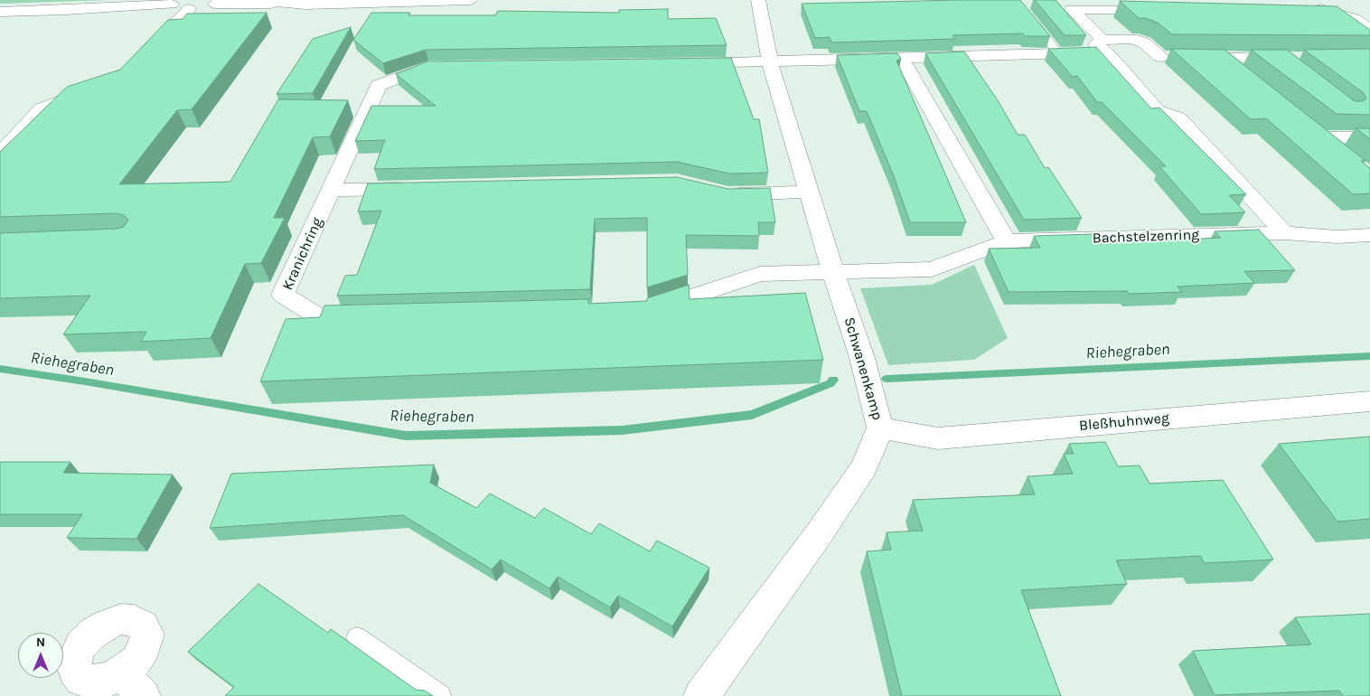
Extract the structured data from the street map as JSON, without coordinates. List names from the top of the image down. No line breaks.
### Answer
{"streets":{"street":["Bachstelzenring","Kranichring","Schwanenkamp","Bleßhuhnweg"]},"crossings":[["Bachstelzenring","Schwanenkamp"],["Schwanenkamp","Bleßhuhnweg"]],"water":["Riehegraben"],"north":"top"}
